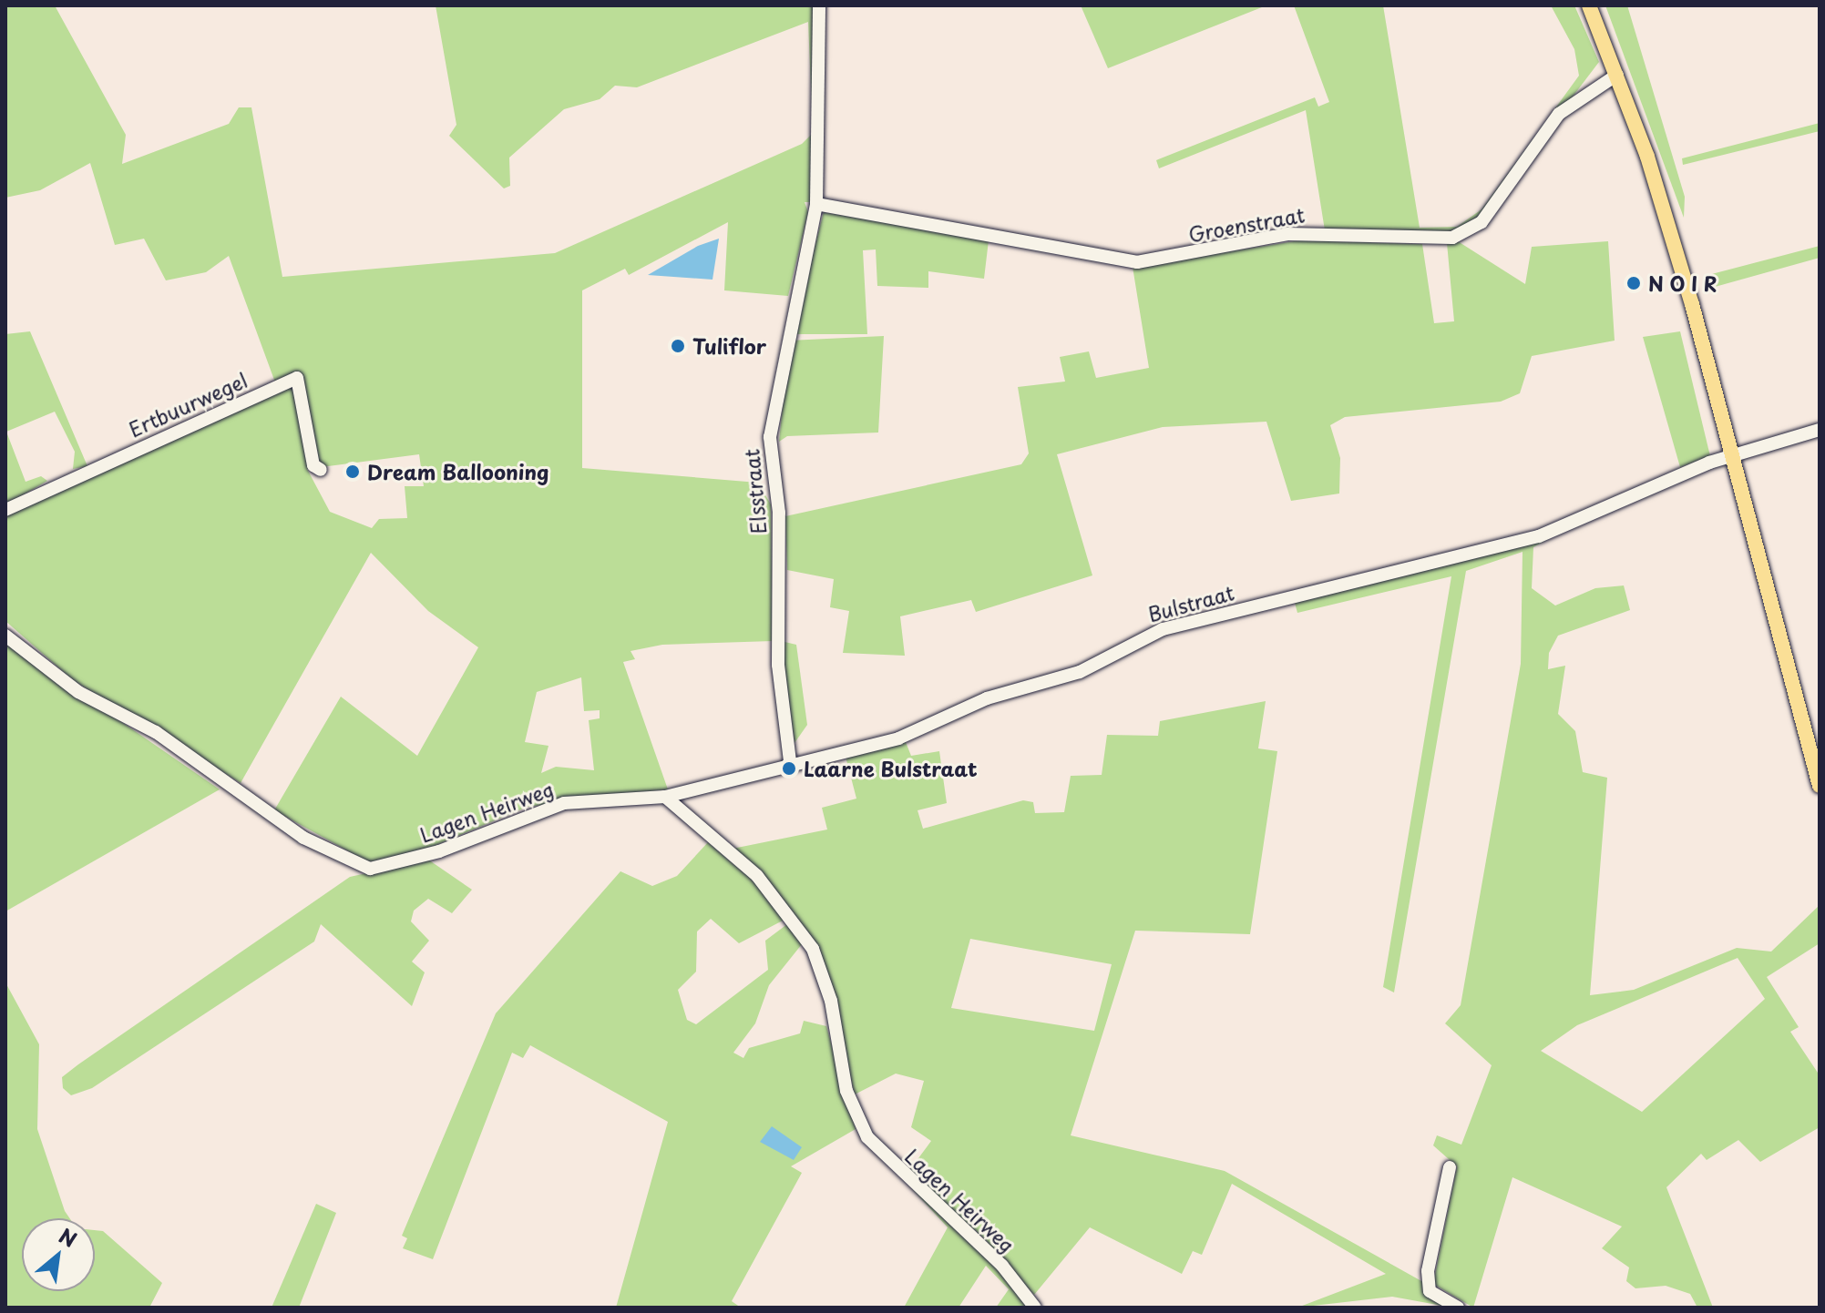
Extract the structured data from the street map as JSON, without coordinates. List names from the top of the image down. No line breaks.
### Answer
{"streets":{"street":["Groenstraat","Ertbuurwegel","Elsstraat","Bulstraat","Lagen Heirweg"]},"crossings":[["Groenstraat","Elsstraat"],["Elsstraat","Bulstraat"],["Bulstraat","Lagen Heirweg"]],"places":["N O I R","Tuliflor","Dream Ballooning","Laarne Bulstraat"],"north":"top right"}
